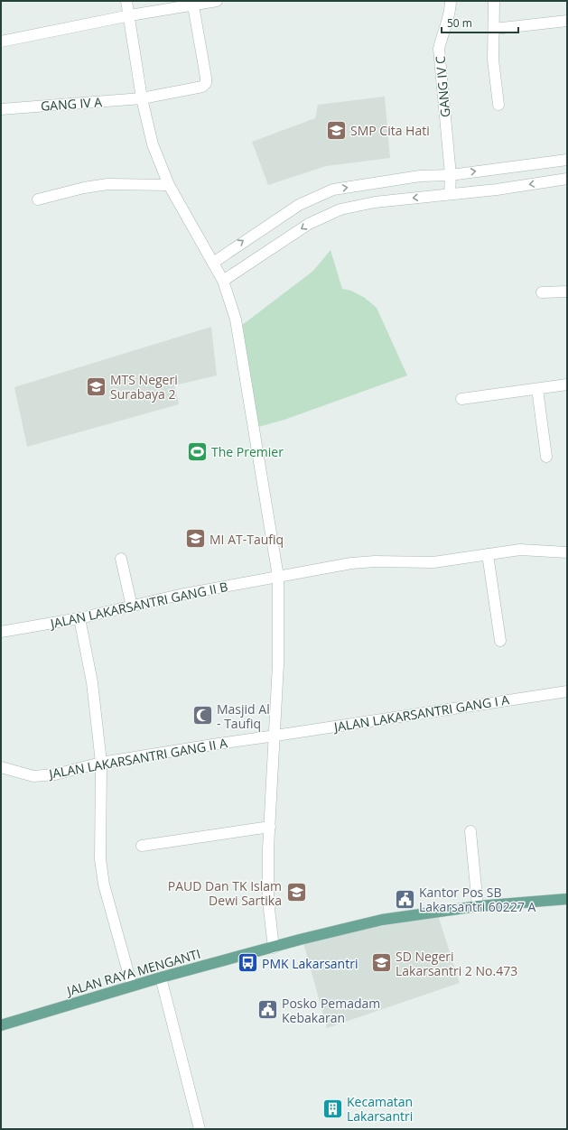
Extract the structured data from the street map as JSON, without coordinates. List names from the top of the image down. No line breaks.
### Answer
{"streets":{"main road":["JALAN RAYA MENGANTI"],"street":["GANG IV C","GANG IV A","JALAN LAKARSANTRI GANG II B","JALAN LAKARSANTRI GANG I A","JALAN LAKARSANTRI GANG II A"]},"crossings":[["JALAN LAKARSANTRI GANG I A","JALAN LAKARSANTRI GANG II A"]],"places":{"school or university":["SMP Cita Hati","MTS Negeri Surabaya 2","MI AT-Taufiq","PAUD Dan TK Islam Dewi Sartika","SD Negeri Lakarsantri 2 No.473"],"sports":["The Premier"],"mosque":["Masjid Al - Taufiq"],"public building":["Kantor Pos SB Lakarsantri 60227 A","Posko Pemadam Kebakaran"],"bus stop":["PMK Lakarsantri"],"building":["Kecamatan Lakarsantri"]},"scale_bar":"50 m"}
